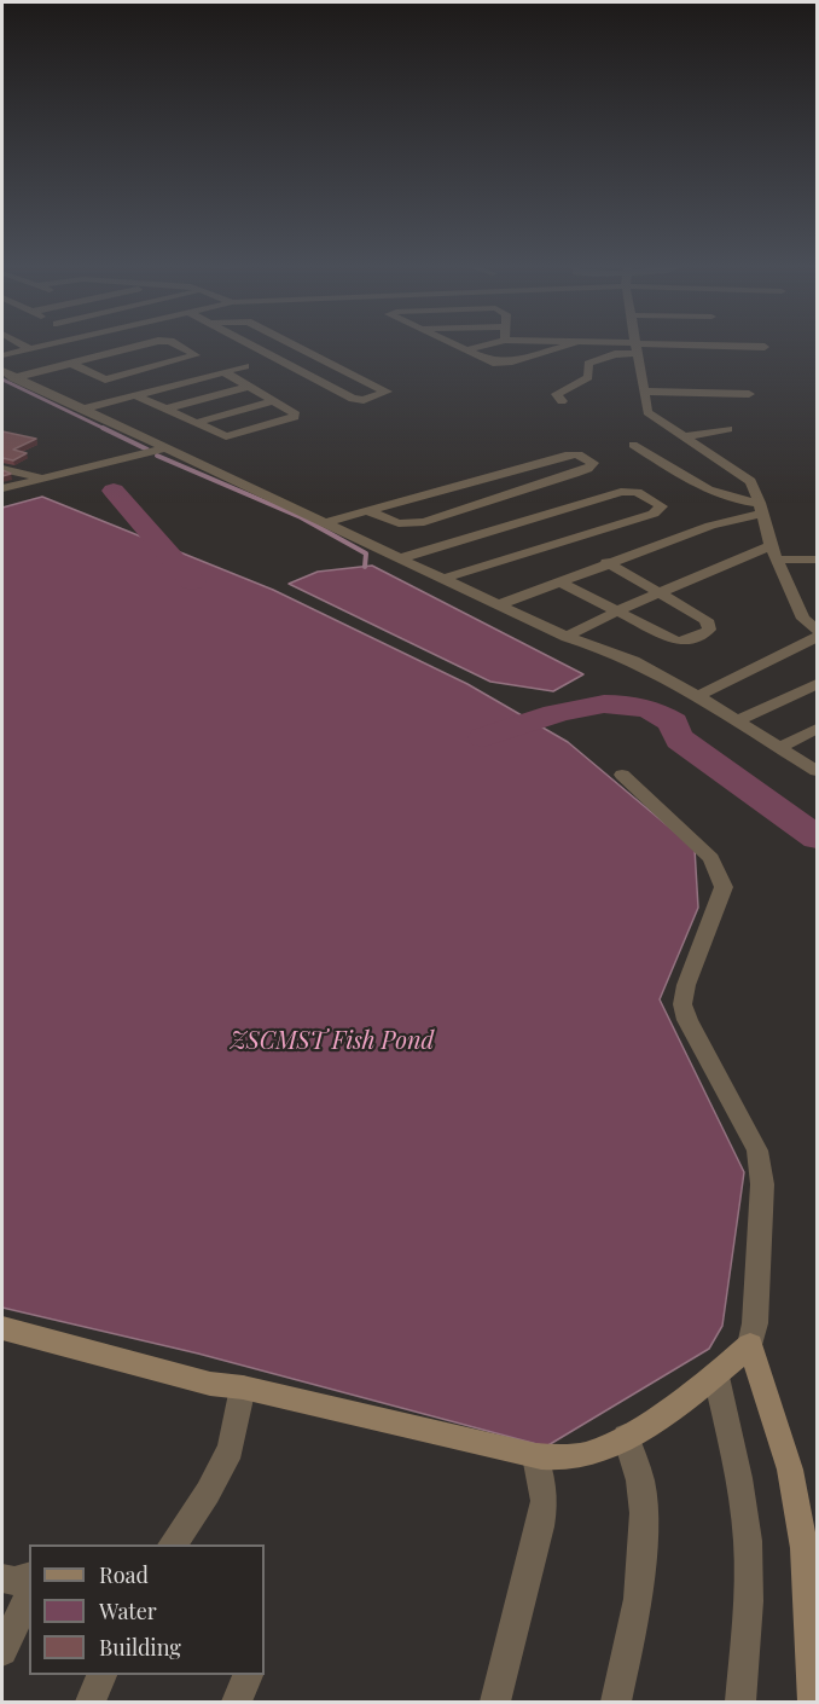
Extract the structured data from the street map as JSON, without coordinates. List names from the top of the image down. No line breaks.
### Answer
{"water":["ZSCMST Fish Pond"],"legend":["Road","Water","Building"]}
